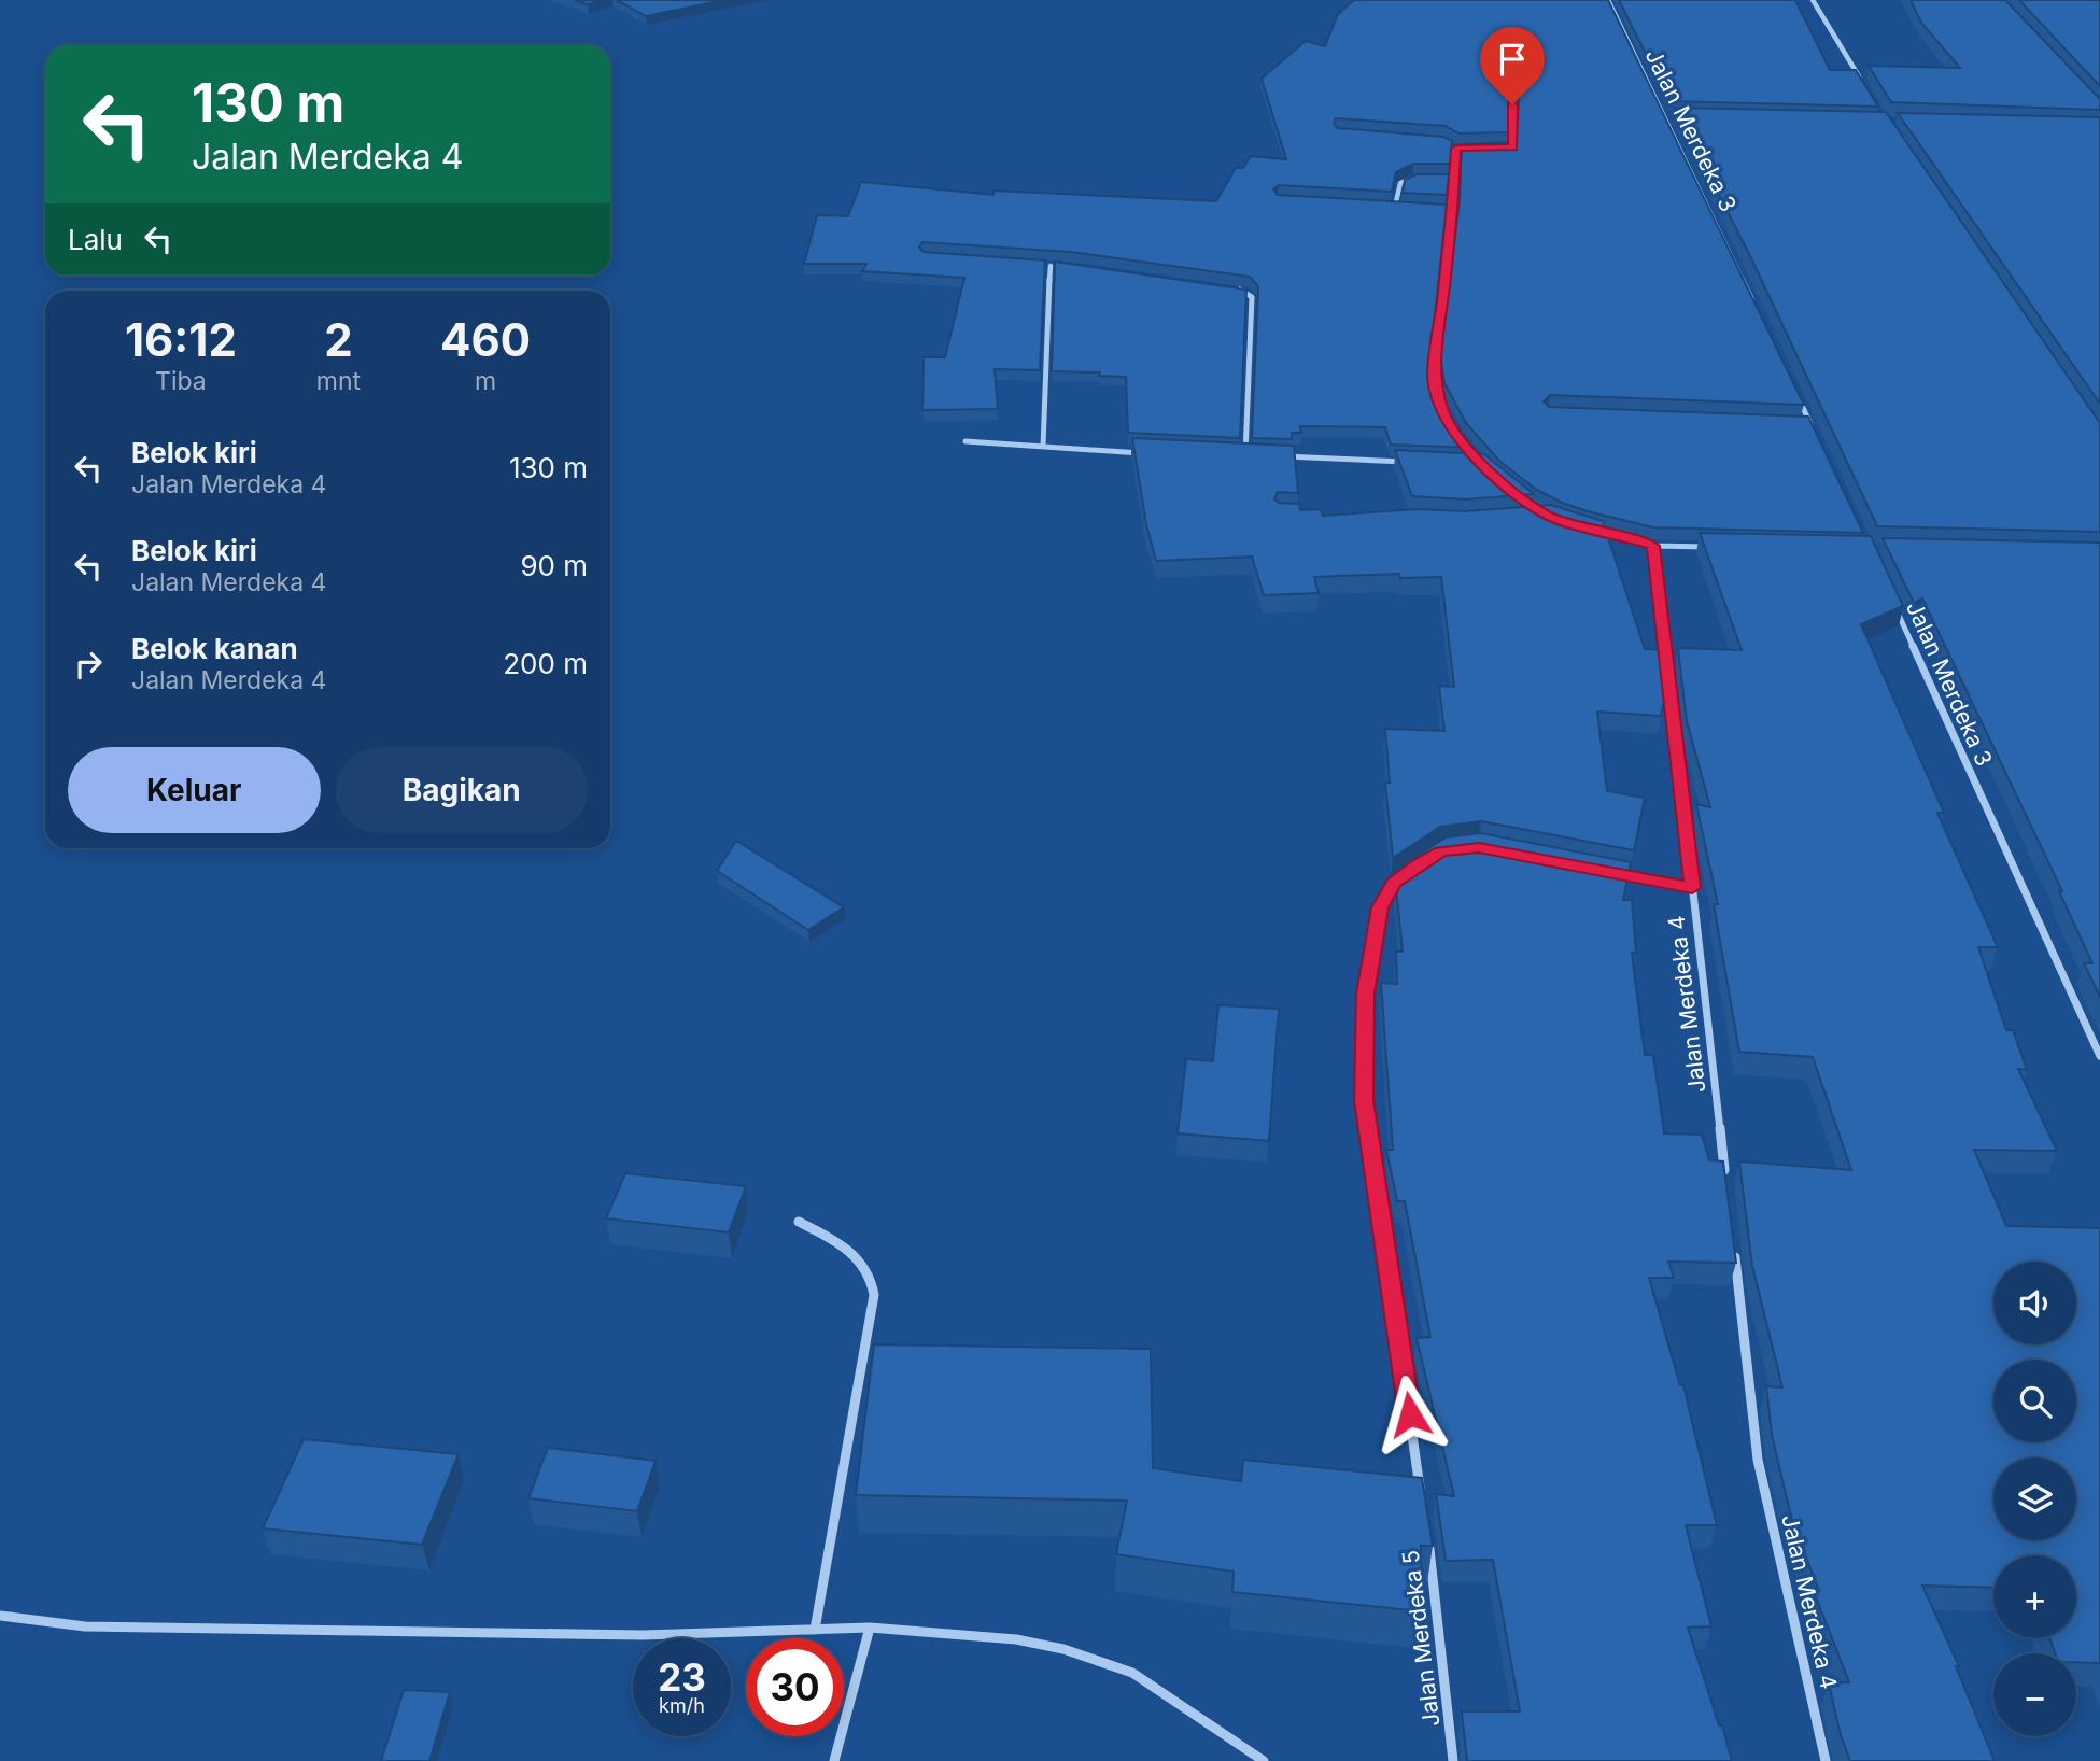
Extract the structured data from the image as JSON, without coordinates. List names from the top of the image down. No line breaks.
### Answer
{"streets":{"street":["Jalan Merdeka 3","Jalan Merdeka 4","Jalan Merdeka 5"]},"page":{"turn":["130 m","Jalan Merdeka 4"],"then":"Lalu","eta":["16:12","Tiba","2","mnt","460","m"],"list":[{"name":"Belok kiri","note":"Jalan Merdeka 4","value":"130 m"},{"name":"Belok kiri","note":"Jalan Merdeka 4","value":"90 m"},{"name":"Belok kanan","note":"Jalan Merdeka 4","value":"200 m"}],"buttons":["Keluar","Bagikan"],"map_buttons":["+","−"],"speed":"23 km/h","limit":"30"}}
